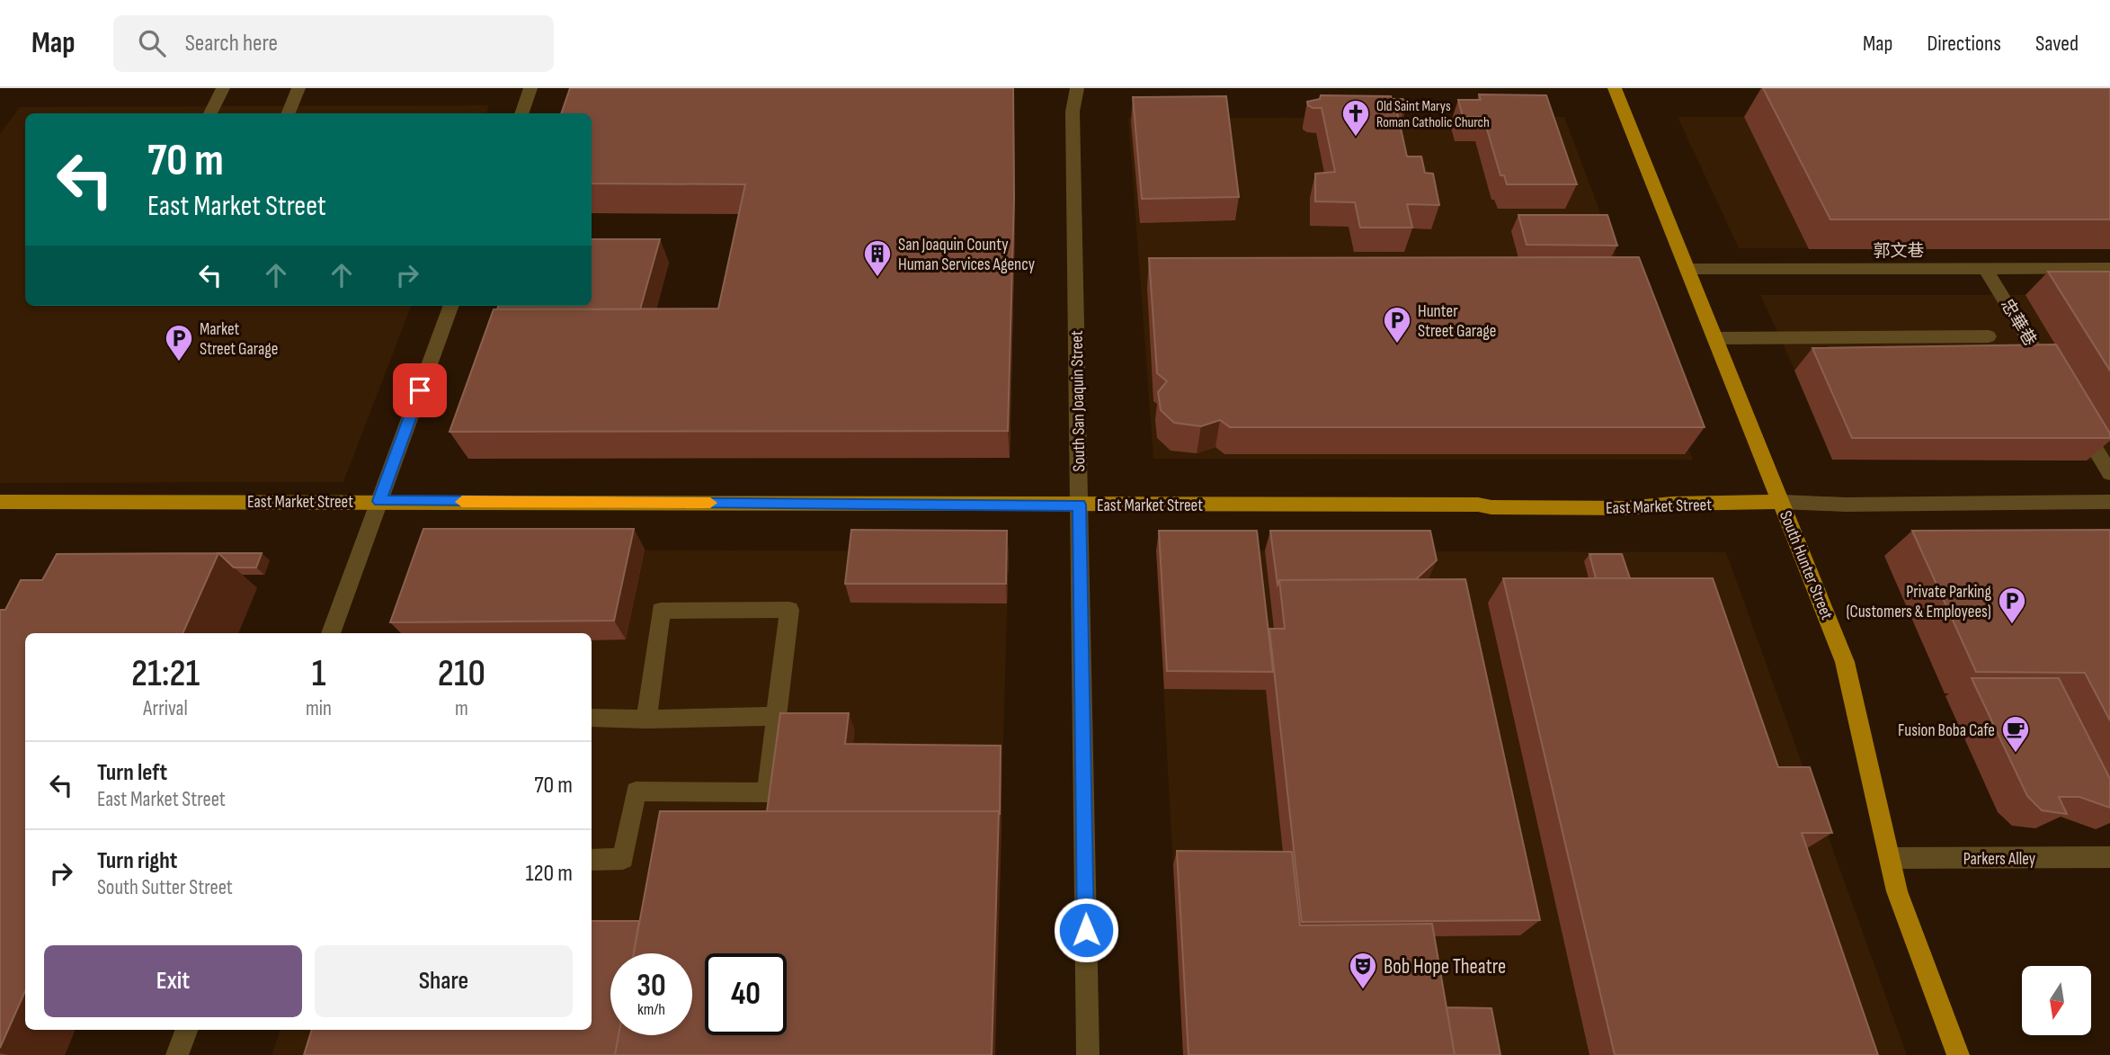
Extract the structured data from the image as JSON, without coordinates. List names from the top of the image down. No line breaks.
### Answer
{"streets":{"main road":["East Market Street","South Hunter Street"],"street":["郭文巷","忠華巷","South San Joaquin Street","Parkers Alley"]},"crossings":[["郭文巷","忠華巷"],["郭文巷","South Hunter Street"],["South San Joaquin Street","East Market Street"],["East Market Street","South Hunter Street"],["South Hunter Street","Parkers Alley"]],"places":{"church":["Old Saint Marys Roman Catholic Church"],"building":["San Joaquin County Human Services Agency"],"parking":["Hunter Street Garage","Market Street Garage","Private Parking (Customers & Employees)"],"cafe":["Fusion Boba Cafe"],"theatre":["Bob Hope Theatre"]},"north":"bottom","page":{"header":"Map","search":"Search here","nav":["Map","Directions","Saved"],"turn":["70 m","East Market Street"],"eta":["21:21","Arrival","1","min","210","m"],"list":[{"name":"Turn left","note":"East Market Street","value":"70 m"},{"name":"Turn right","note":"South Sutter Street","value":"120 m"}],"buttons":["Exit","Share"],"speed":"30 km/h","limit":"40"}}
